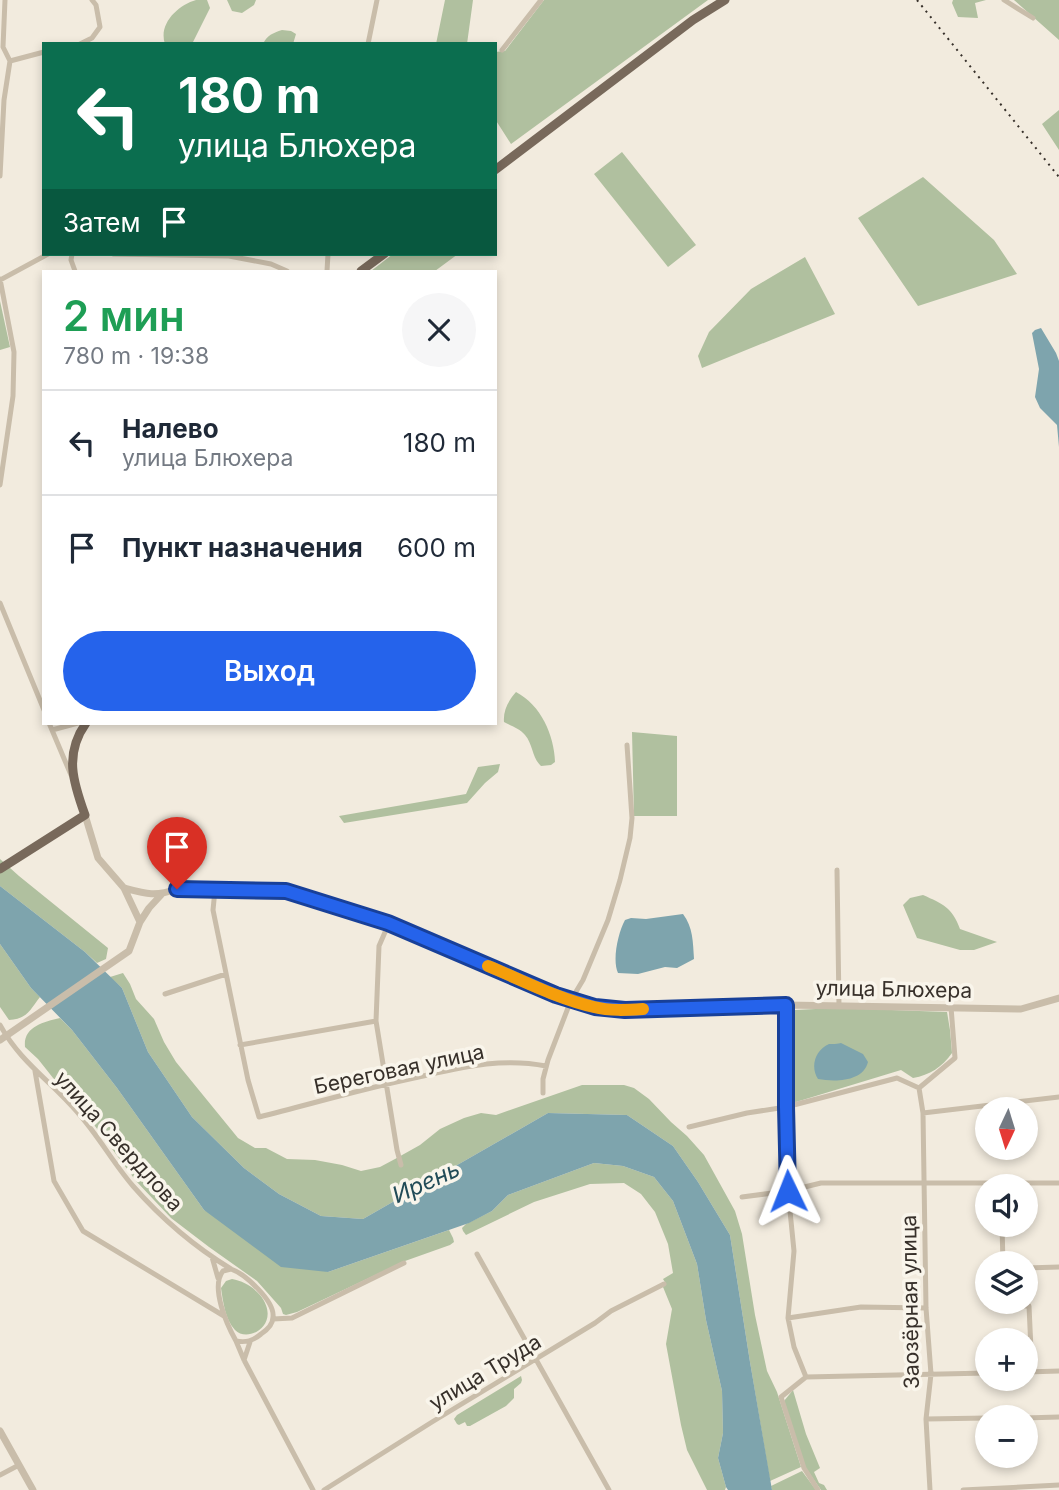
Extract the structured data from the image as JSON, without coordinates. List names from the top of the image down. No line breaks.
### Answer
{"streets":{"street":["улица Блюхера","Береговая улица","улица Свердлова","Заозёрная улица","улица Труда"]},"water":["Ирень"],"north":"bottom","page":{"turn":["180 m","улица Блюхера"],"then":"Затем","heading":["2 мин","780 m · 19:38"],"list":[{"name":"Налево","note":"улица Блюхера","value":"180 m"},{"name":"Пункт назначения","value":"600 m"}],"buttons":"Выход","map_buttons":["+","−"]}}
